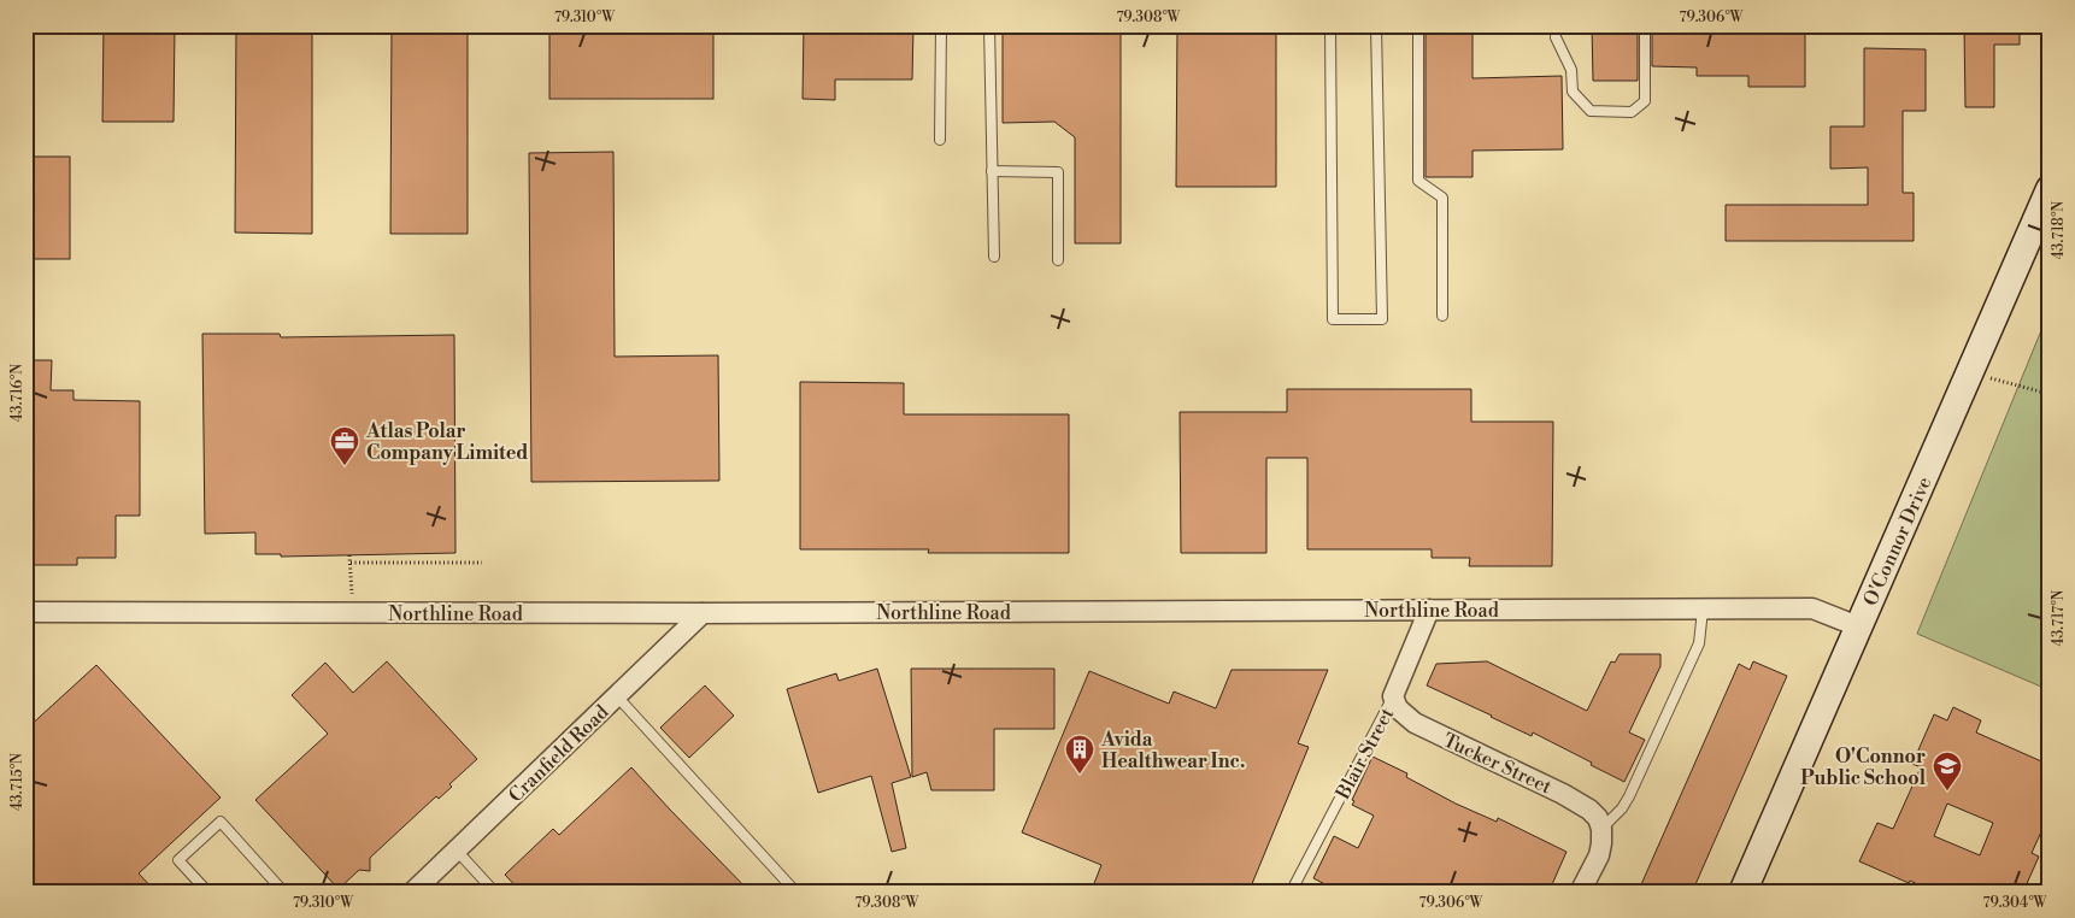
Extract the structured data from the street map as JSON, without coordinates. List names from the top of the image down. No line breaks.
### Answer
{"streets":{"main road":["O'Connor Drive"],"street":["Northline Road","Cranfield Road","Blair Street","Tucker Street"]},"crossings":[["O'Connor Drive","Northline Road"],["Northline Road","Cranfield Road"],["Northline Road","Blair Street"],["Blair Street","Tucker Street"]],"places":{"office":["Atlas Polar Company Limited"],"building":["Avida Healthwear Inc."],"school or university":["O'Connor Public School"]},"coordinates":["79.310°W","79.308°W","79.306°W","43.718°N","43.716°N","43.717°N","43.715°N","79.304°W"]}
